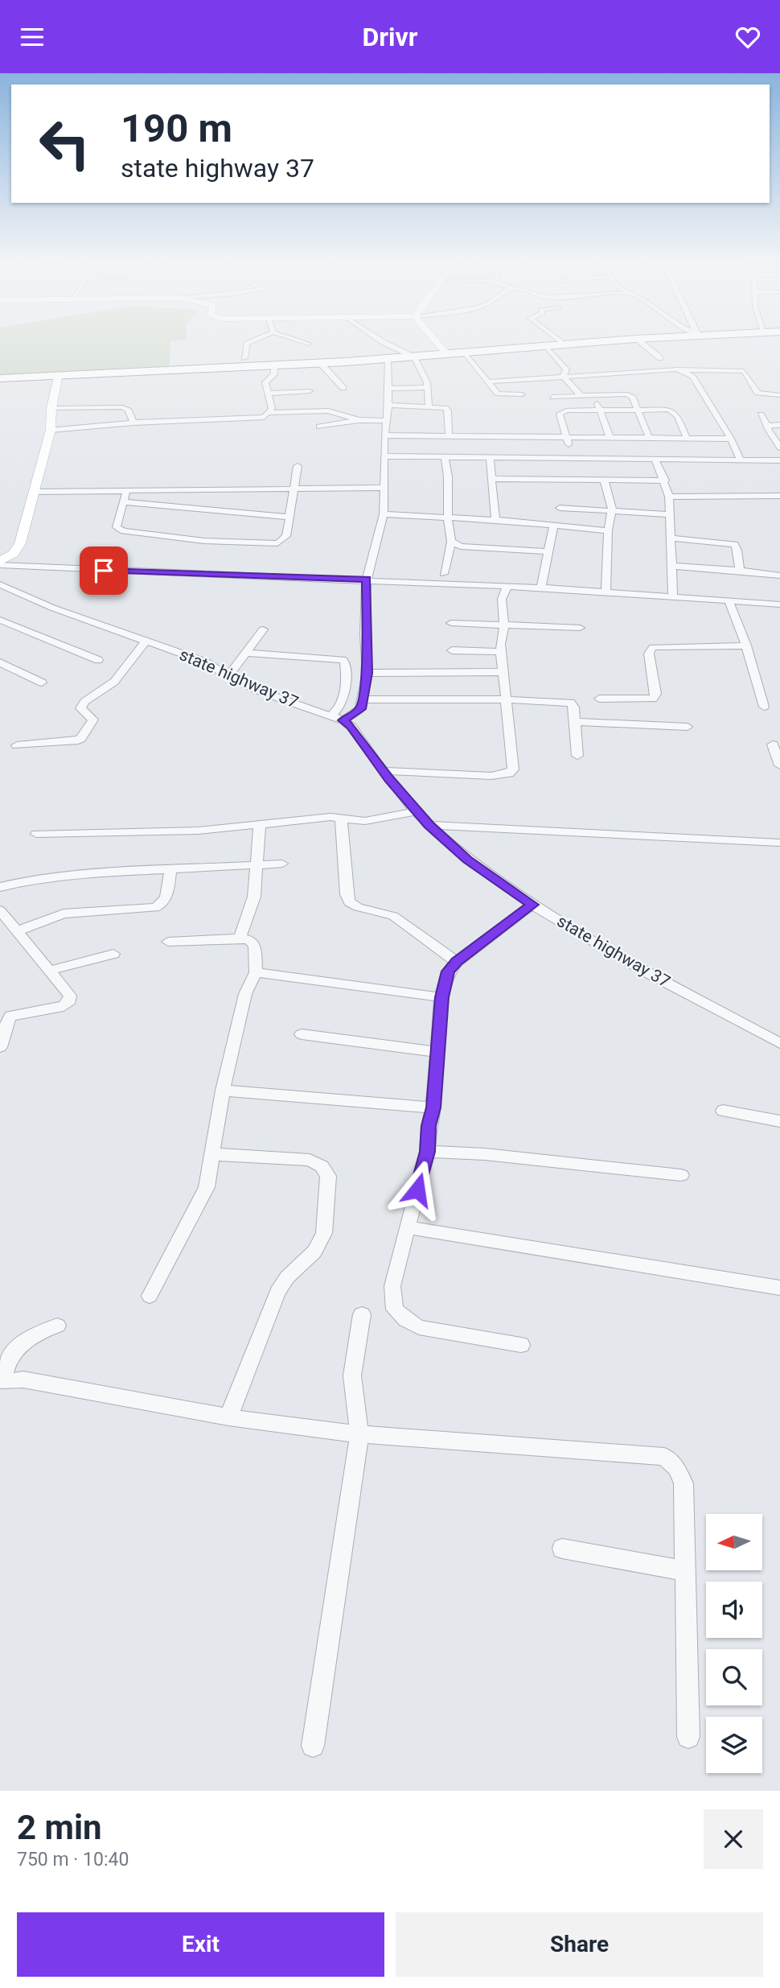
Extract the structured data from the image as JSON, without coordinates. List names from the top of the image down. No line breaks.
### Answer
{"streets":{"street":["state highway 37"]},"north":"left","page":{"header":"Drivr","turn":["190 m","state highway 37"],"heading":["2 min","750 m · 10:40"],"buttons":["Exit","Share"]}}
